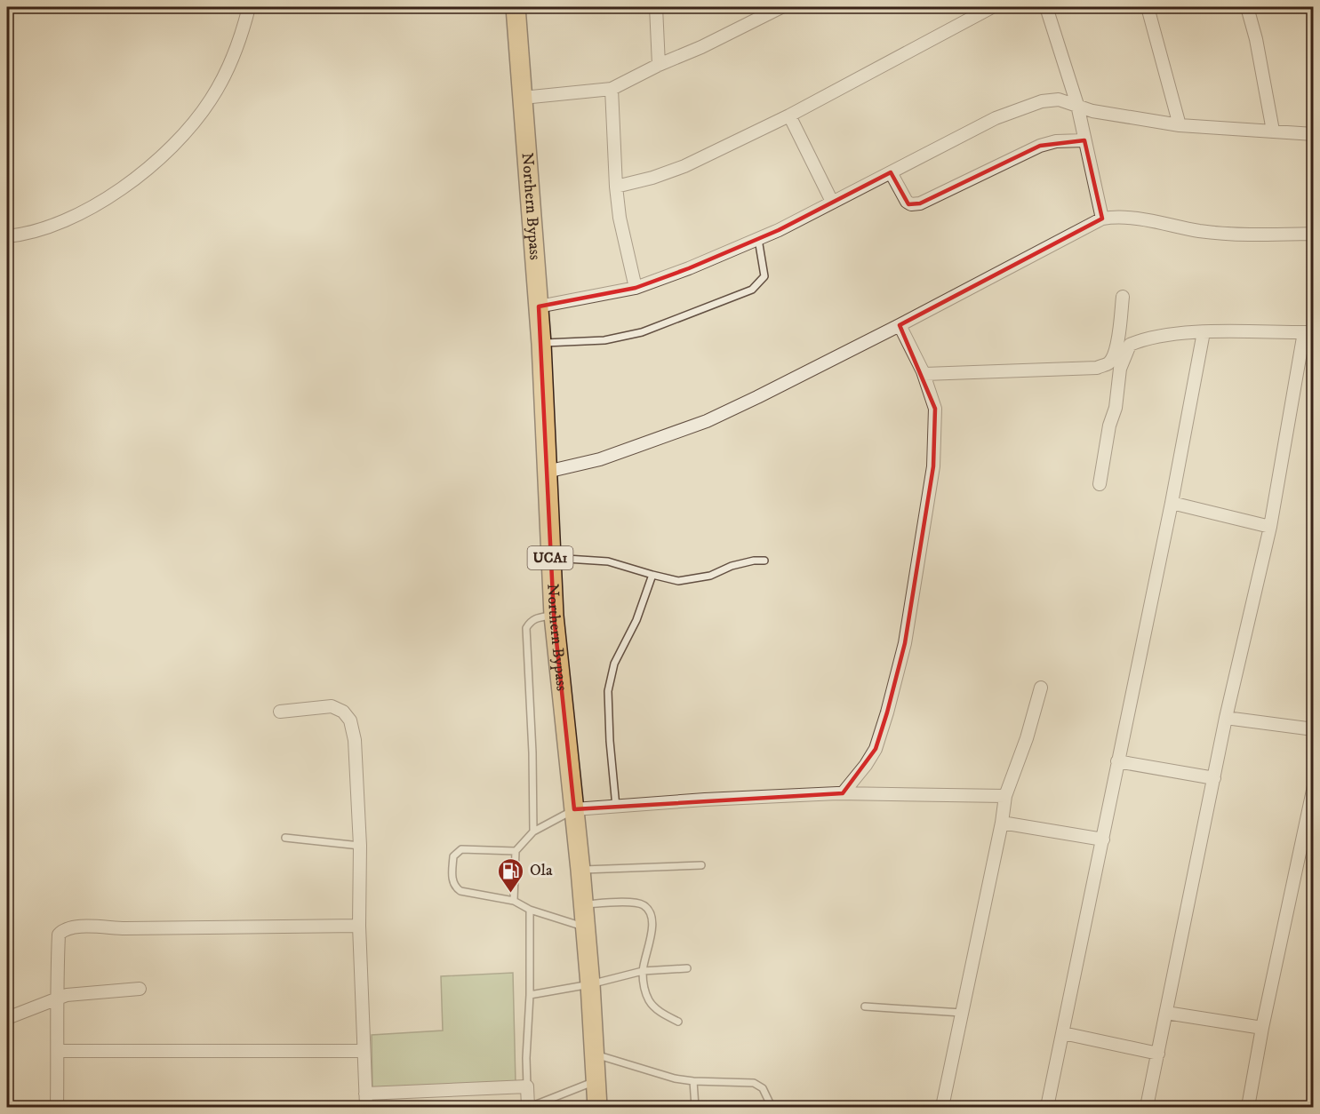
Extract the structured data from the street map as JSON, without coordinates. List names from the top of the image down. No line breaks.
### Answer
{"streets":{"main road":["Northern Bypass","UCA1"]},"places":{"fuel station":["Ola"]}}
